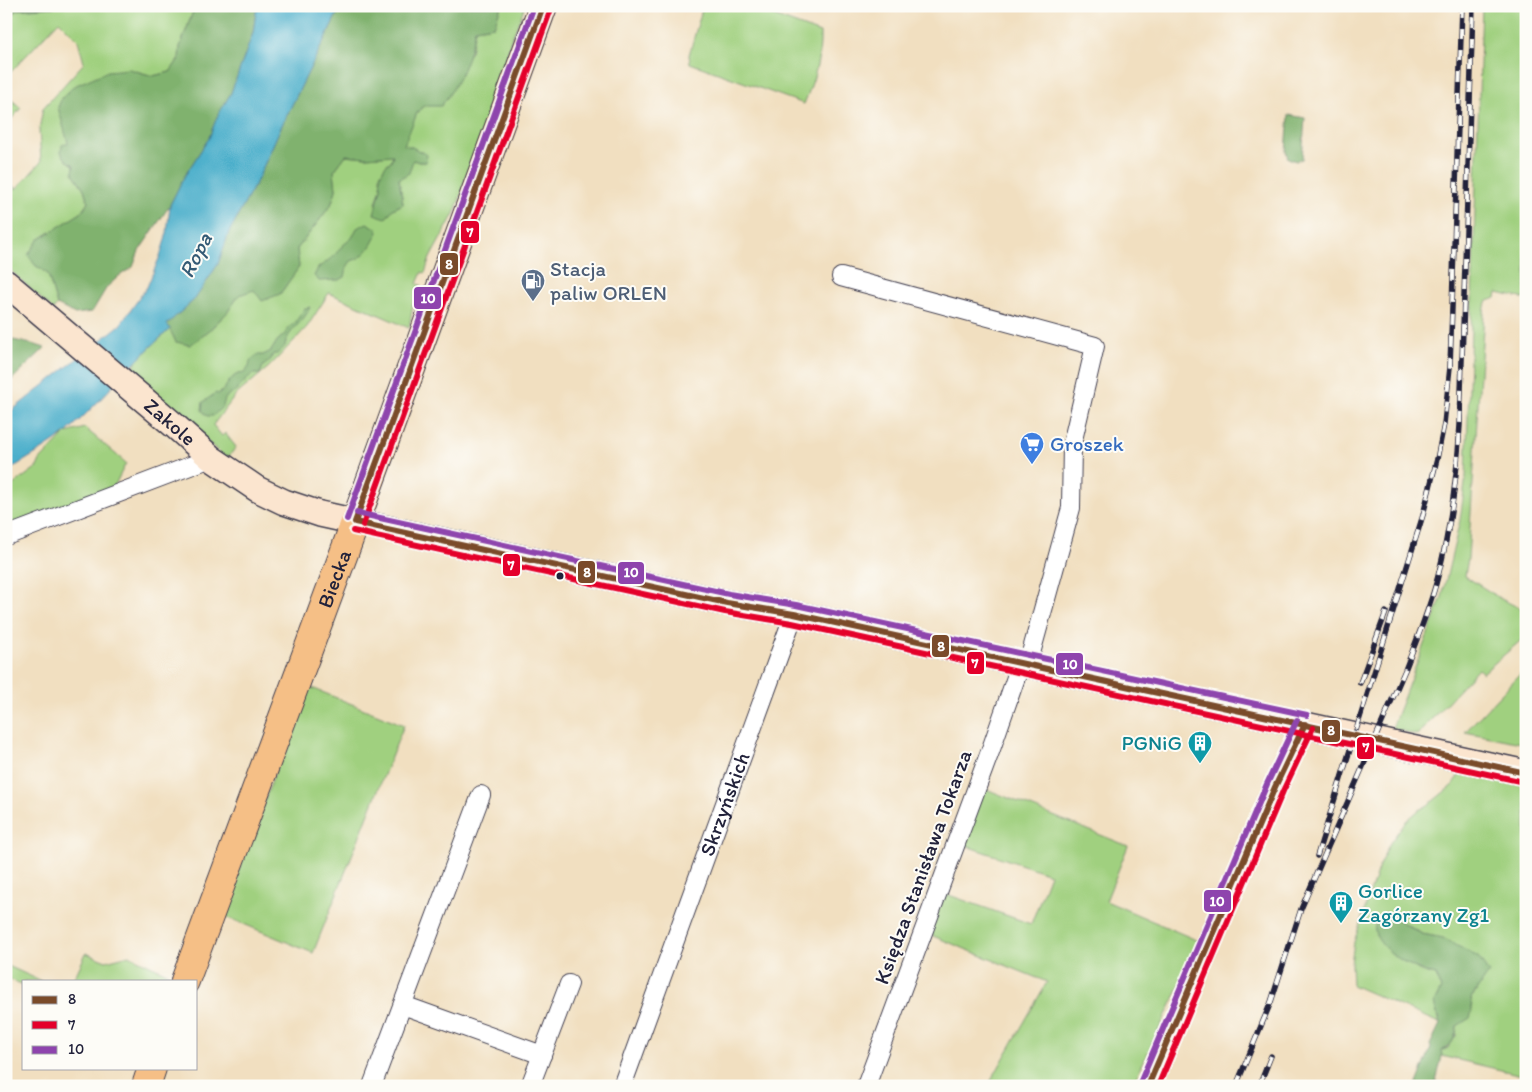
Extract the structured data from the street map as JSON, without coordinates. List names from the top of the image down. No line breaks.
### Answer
{"streets":{"main road":["Zakole","Biecka"],"street":["Skrzyńskich","Księdza Stanisława Tokarza"]},"crossings":[["Zakole","Biecka"]],"water":["Ropa"],"places":{"fuel station":["Stacja paliw ORLEN"],"supermarket":["Groszek"],"building":["PGNiG","Gorlice Zagórzany Zg1"]},"lines":["transit line 8","transit line 10","transit line 7"],"legend":["8","7","10"]}
